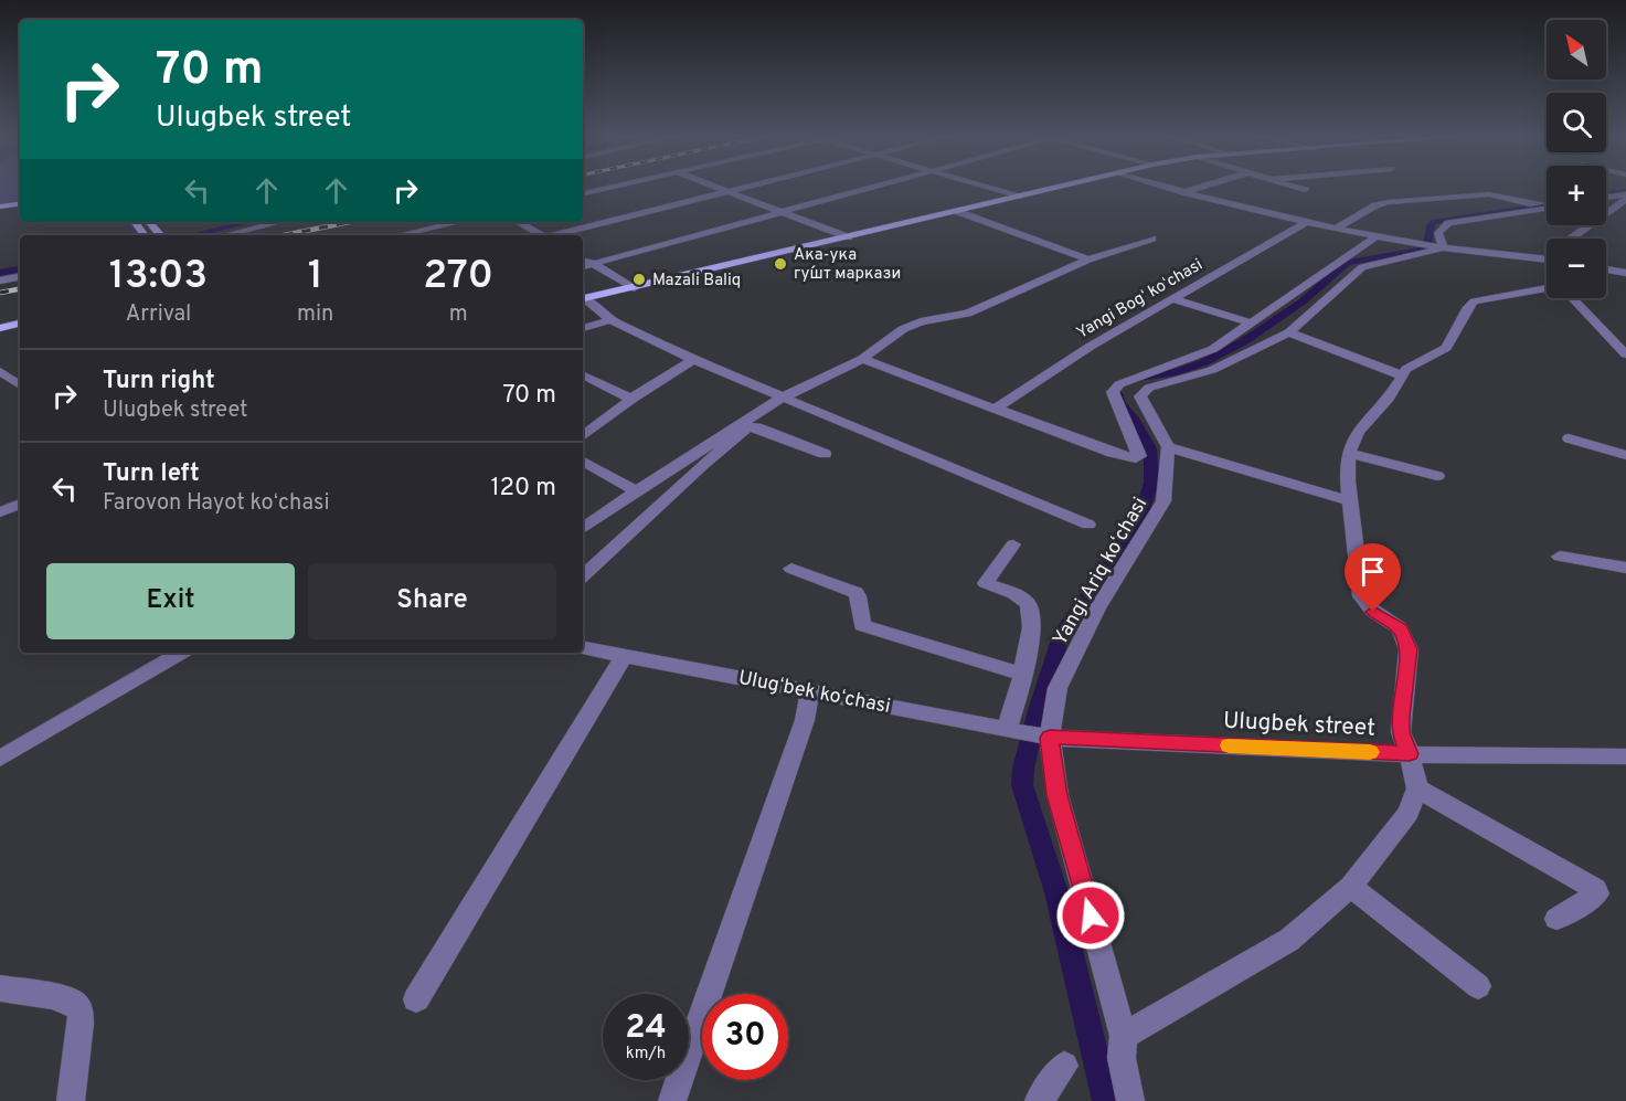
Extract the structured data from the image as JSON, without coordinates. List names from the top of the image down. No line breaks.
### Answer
{"streets":{"street":["Yangi Bogʻ koʻchasi","Yangi Ariq koʻchasi","Ulugʻbek koʻchasi","Ulugbek street"]},"crossings":[["Yangi Ariq koʻchasi","Ulugʻbek koʻchasi"],["Yangi Ariq koʻchasi","Ulugbek street"],["Ulugʻbek koʻchasi","Ulugbek street"]],"places":["Ака-ука гу́шт маркази","Mazali Baliq"],"north":"top left","page":{"map_buttons":["+","−"],"turn":["70 m","Ulugbek street"],"eta":["13:03","Arrival","1","min","270","m"],"list":[{"name":"Turn right","note":"Ulugbek street","value":"70 m"},{"name":"Turn left","note":"Farovon Hayot koʻchasi","value":"120 m"}],"buttons":["Exit","Share"],"speed":"24 km/h","limit":"30"}}
